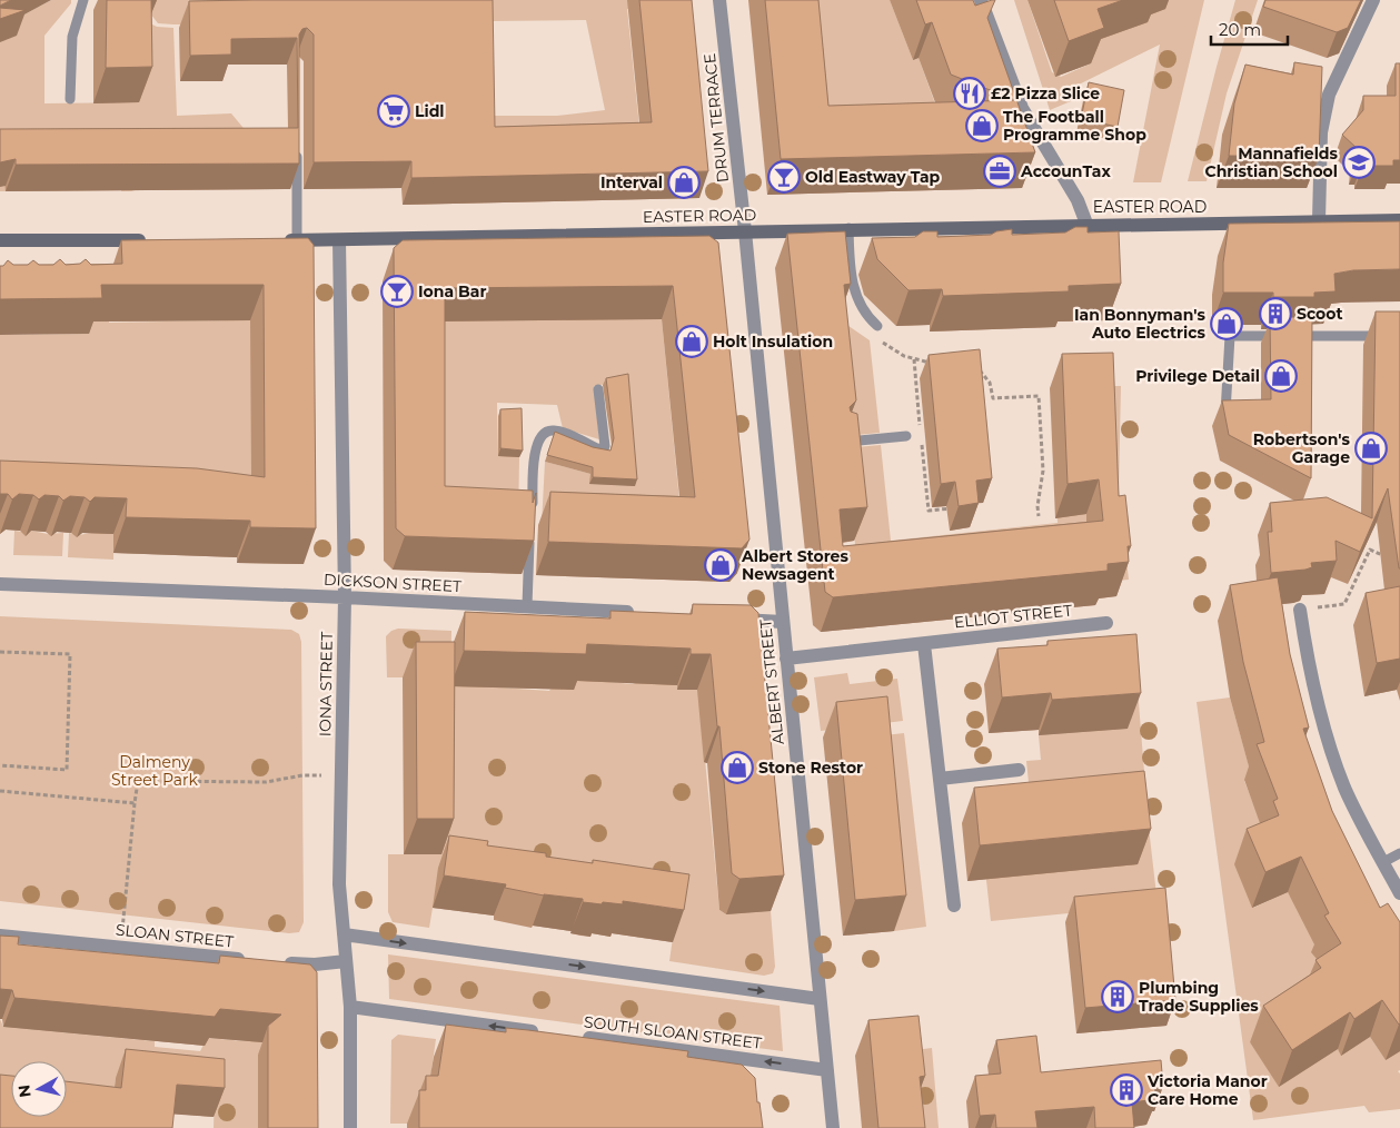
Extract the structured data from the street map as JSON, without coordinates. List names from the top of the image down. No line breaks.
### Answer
{"streets":{"street":["DRUM TERRACE","EASTER ROAD","DICKSON STREET","ELLIOT STREET","ALBERT STREET","IONA STREET","SLOAN STREET","SOUTH SLOAN STREET"]},"crossings":[["DRUM TERRACE","EASTER ROAD"],["DRUM TERRACE","ALBERT STREET"],["EASTER ROAD","ALBERT STREET"],["EASTER ROAD","IONA STREET"],["DICKSON STREET","IONA STREET"],["ELLIOT STREET","ALBERT STREET"],["ALBERT STREET","SOUTH SLOAN STREET"]],"parks":["Dalmeny Street Park"],"places":{"restaurant":["£2 Pizza Slice"],"supermarket":["Lidl"],"shop":["The Football Programme Shop","Interval","Ian Bonnyman's Auto Electrics","Holt Insulation","Privilege Detail","Robertson's Garage","Albert Stores Newsagent","Stone Restor"],"school or university":["Mannafields Christian School"],"office":["AccounTax"],"bar":["Old Eastway Tap","Iona Bar"],"building":["Scoot","Plumbing Trade Supplies","Victoria Manor Care Home"]},"scale_bar":"20 m","north":"left"}
